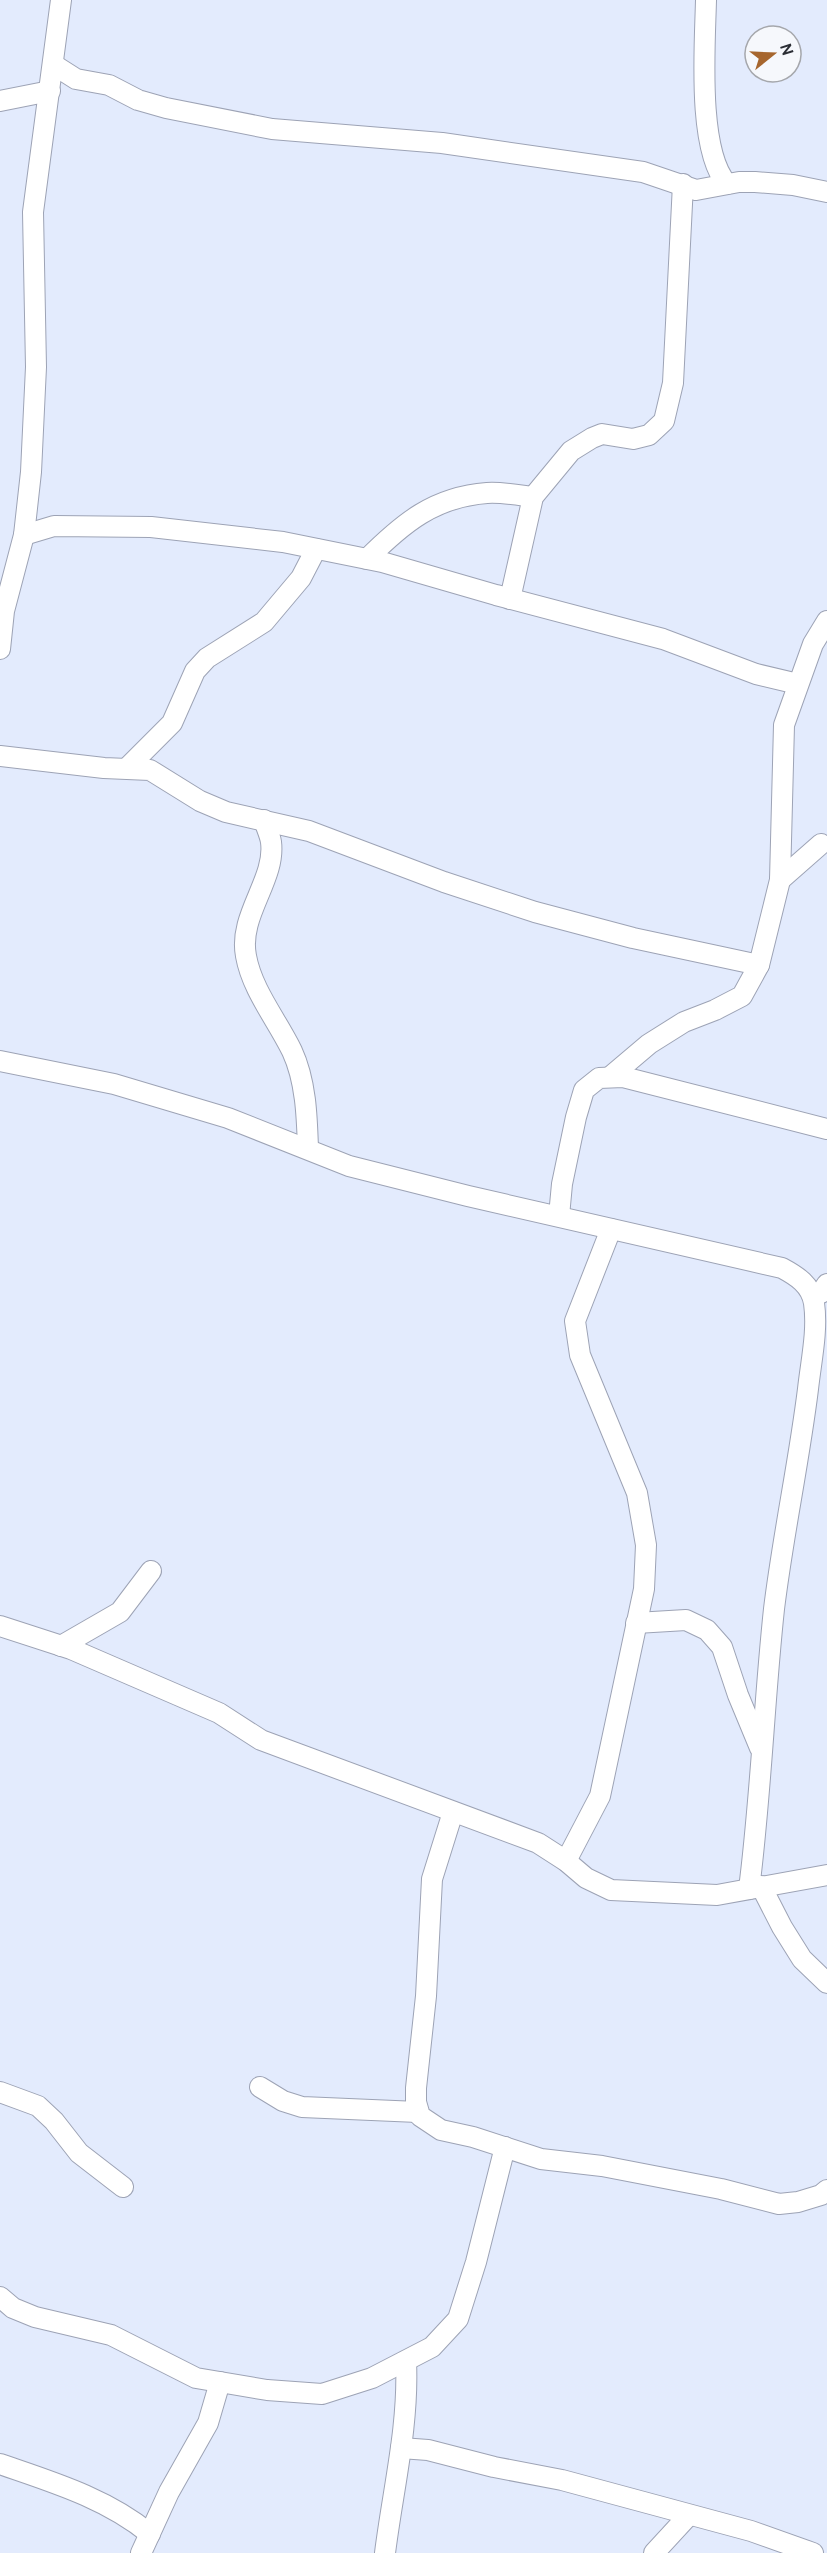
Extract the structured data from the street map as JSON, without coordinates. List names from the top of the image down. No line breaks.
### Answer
{"north":"right"}
